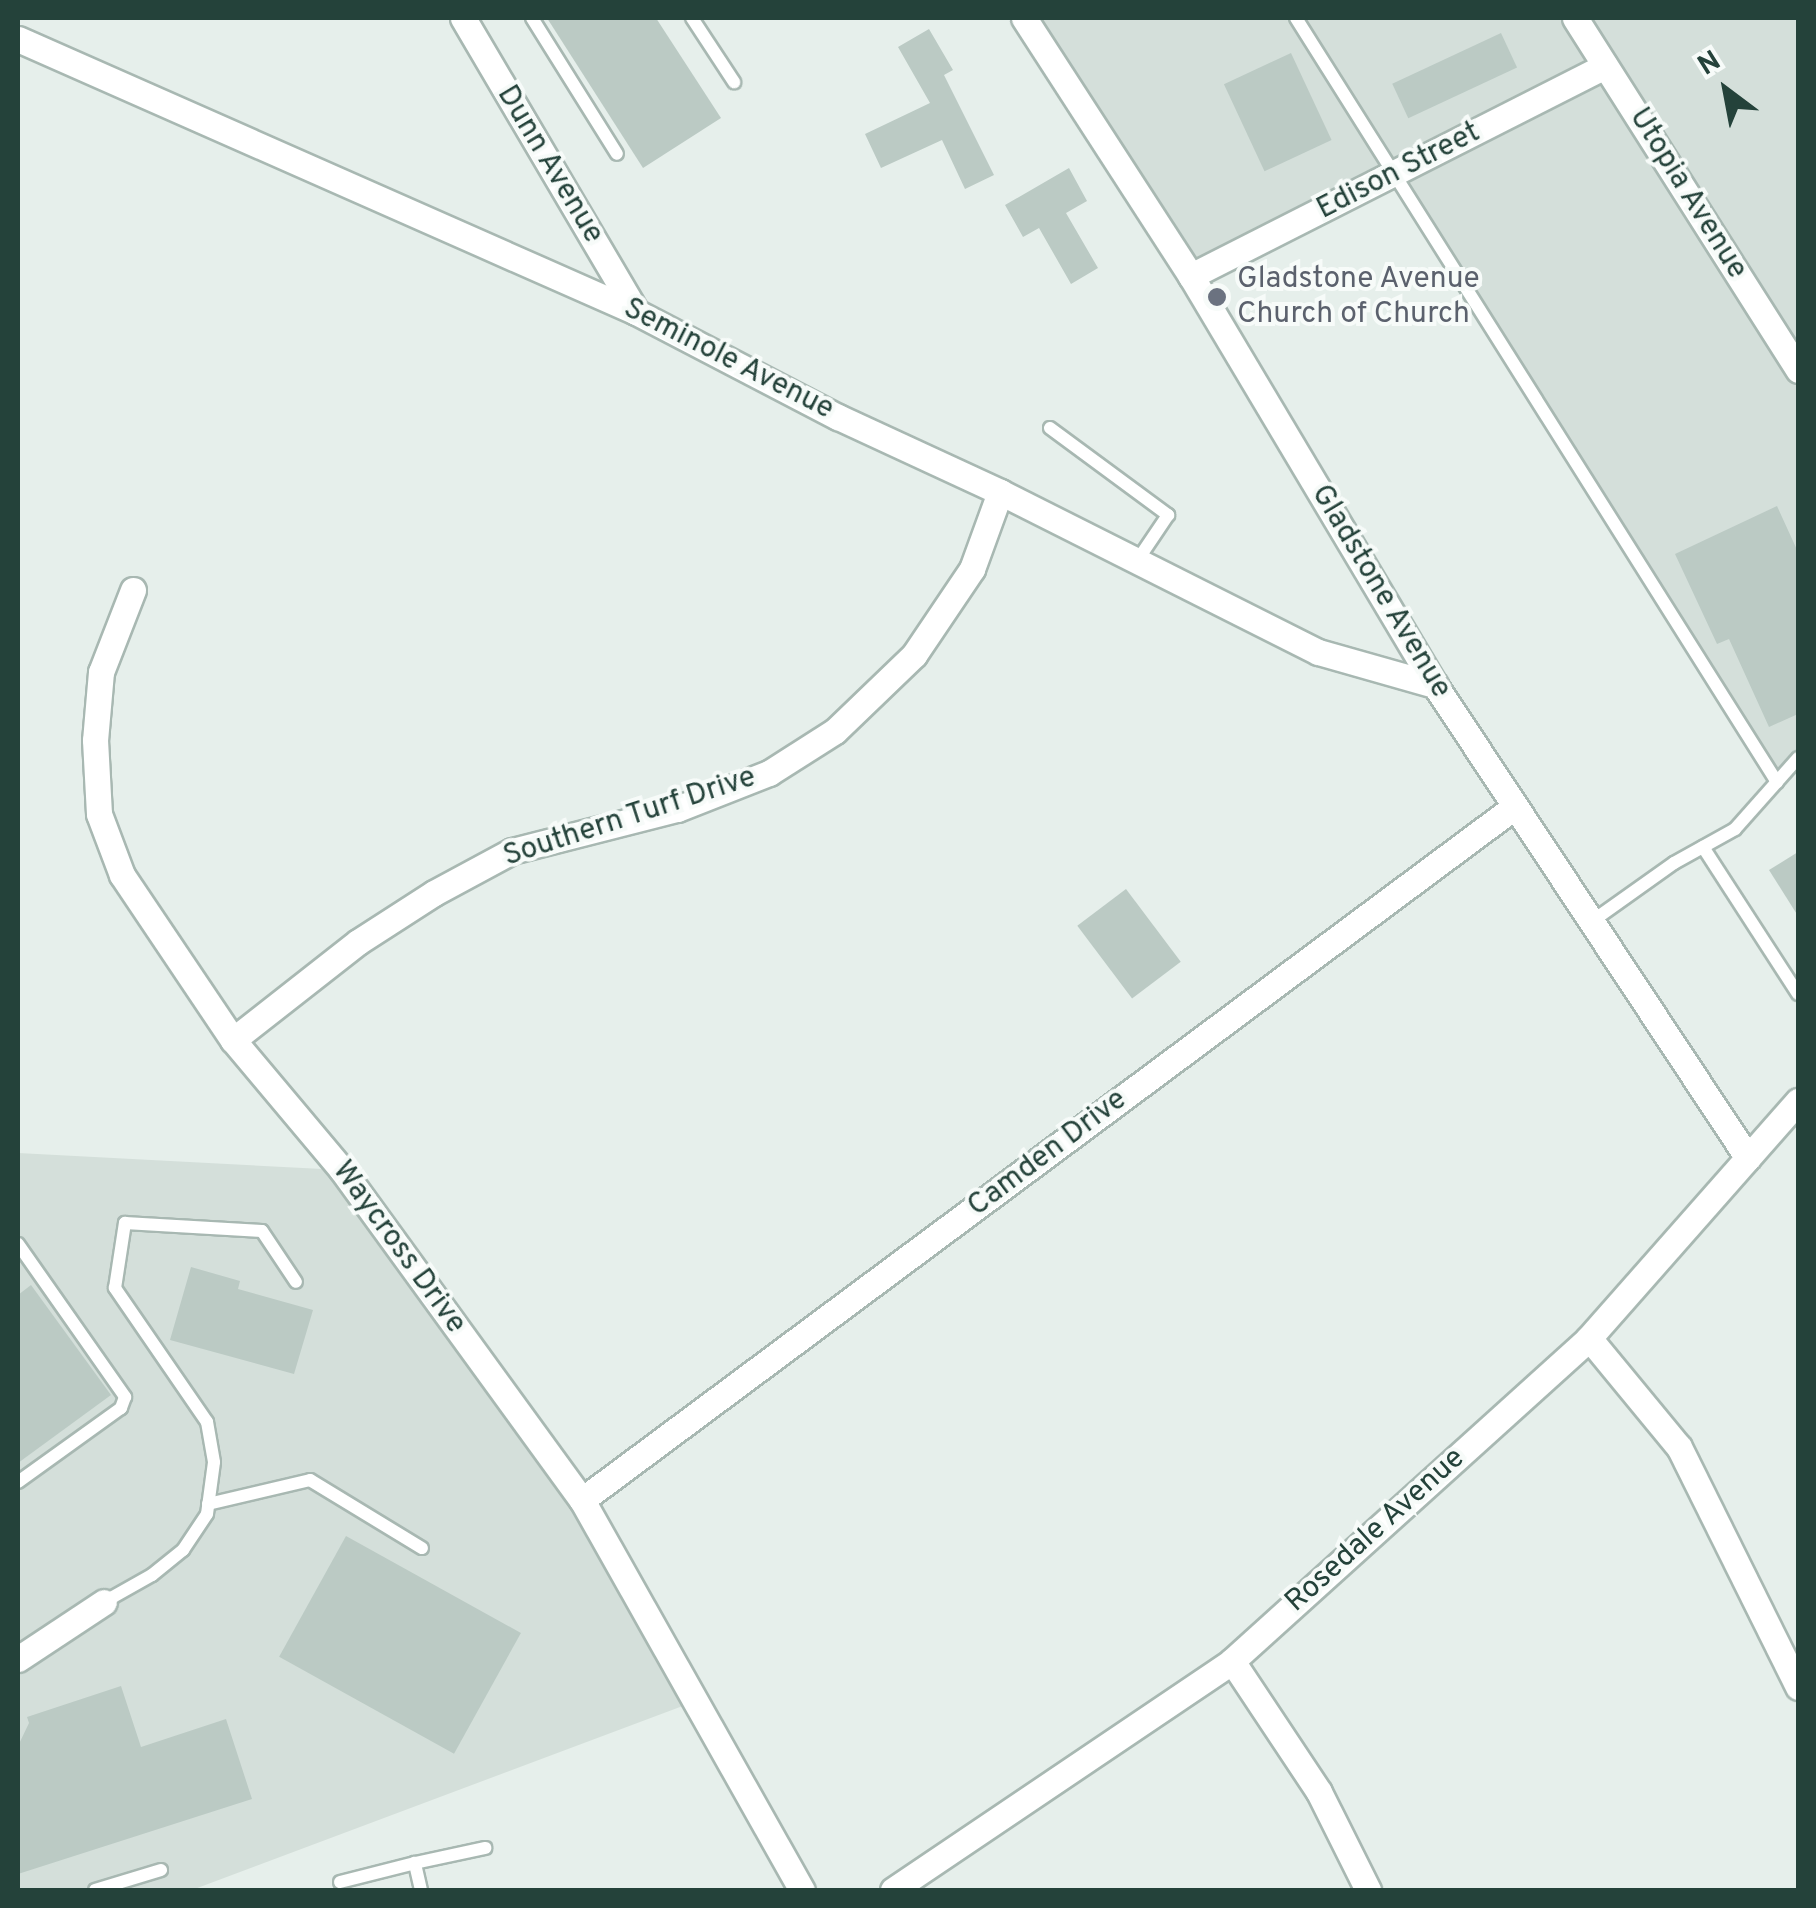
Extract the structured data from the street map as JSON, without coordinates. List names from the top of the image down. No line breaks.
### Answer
{"streets":{"street":["Dunn Avenue","Edison Street","Utopia Avenue","Seminole Avenue","Gladstone Avenue","Southern Turf Drive","Camden Drive","Waycross Drive","Rosedale Avenue"]},"crossings":[["Dunn Avenue","Seminole Avenue"],["Edison Street","Utopia Avenue"],["Edison Street","Gladstone Avenue"],["Seminole Avenue","Gladstone Avenue"],["Seminole Avenue","Southern Turf Drive"],["Gladstone Avenue","Camden Drive"],["Gladstone Avenue","Rosedale Avenue"],["Southern Turf Drive","Waycross Drive"],["Camden Drive","Waycross Drive"]],"places":["Gladstone Avenue Church of Church"],"north":"top left"}
